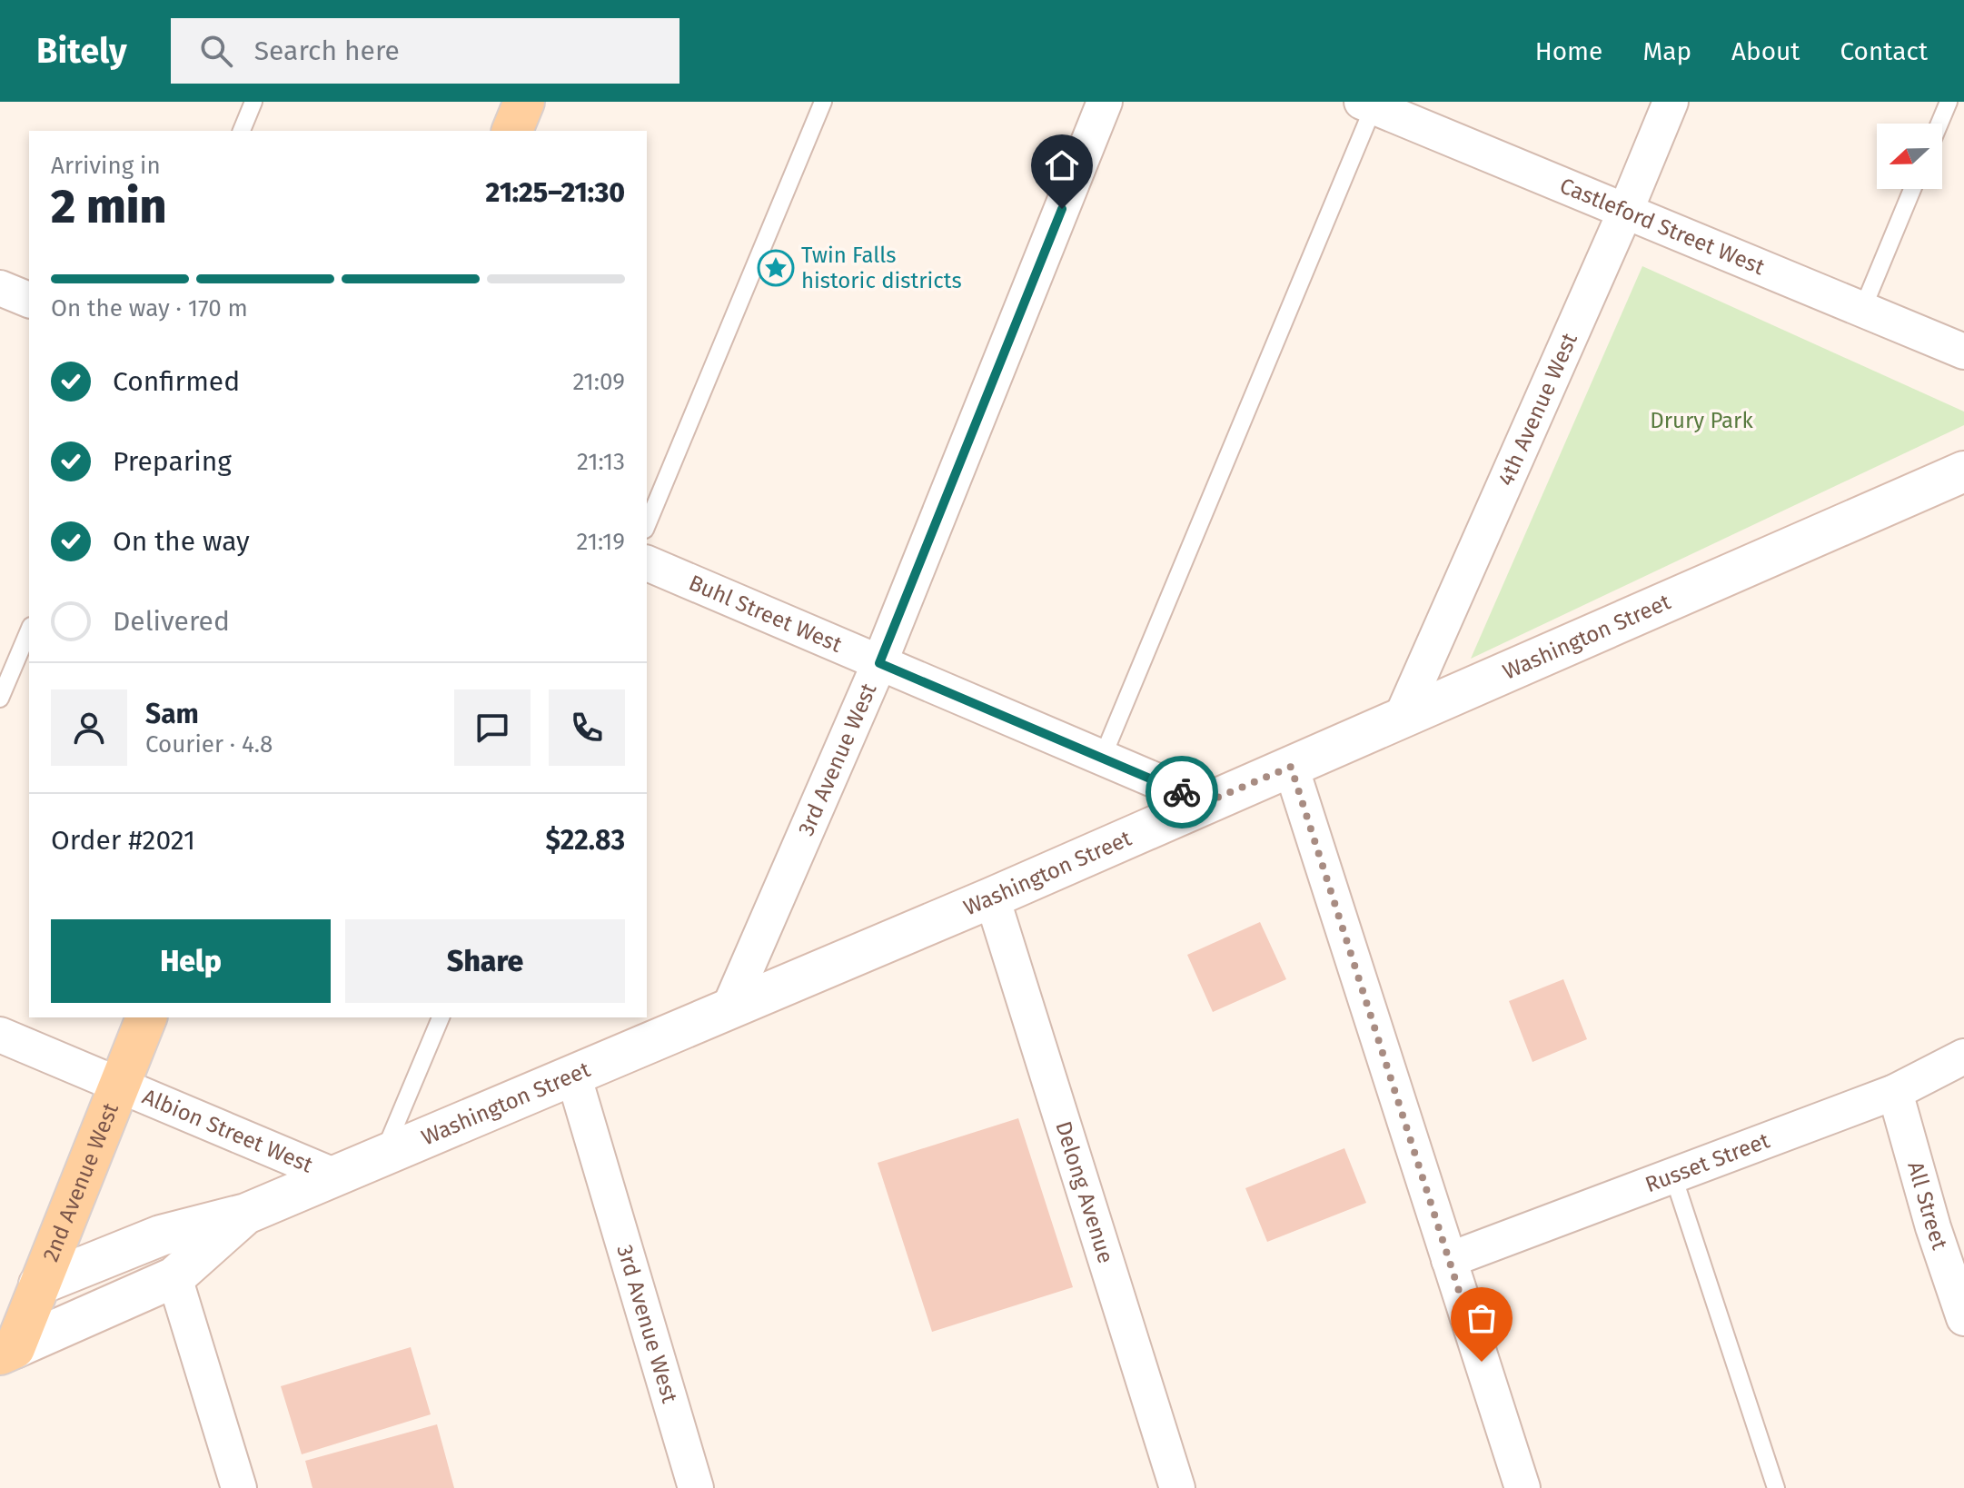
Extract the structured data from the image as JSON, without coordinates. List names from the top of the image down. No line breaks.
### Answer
{"streets":{"main road":["Washington Street","2nd Avenue West"],"street":["Castleford Street West","4th Avenue West","Buhl Street West","3rd Avenue West","Albion Street West","Russet Street","Delong Avenue","All Street"]},"crossings":[["Castleford Street West","4th Avenue West"],["4th Avenue West","Washington Street"],["Buhl Street West","Washington Street"],["Buhl Street West","3rd Avenue West"],["Washington Street","3rd Avenue West"],["Washington Street","Albion Street West"],["Washington Street","2nd Avenue West"],["Washington Street","Delong Avenue"],["Albion Street West","2nd Avenue West"],["Russet Street","All Street"]],"parks":["Drury Park"],"places":{"place":["Twin Falls historic districts"]},"north":"left","page":{"header":"Bitely","search":"Search here","nav":["Home","Map","About","Contact"],"heading":["2 min","Arriving in","21:25–21:30"],"panel":["Sam","Courier · 4.8","Order #2021","$22.83"],"bar":"On the way · 170 m","list":[["Confirmed","21:09"],["Preparing","21:13"],["On the way","21:19"],"Delivered"],"buttons":["Help","Share"]}}
